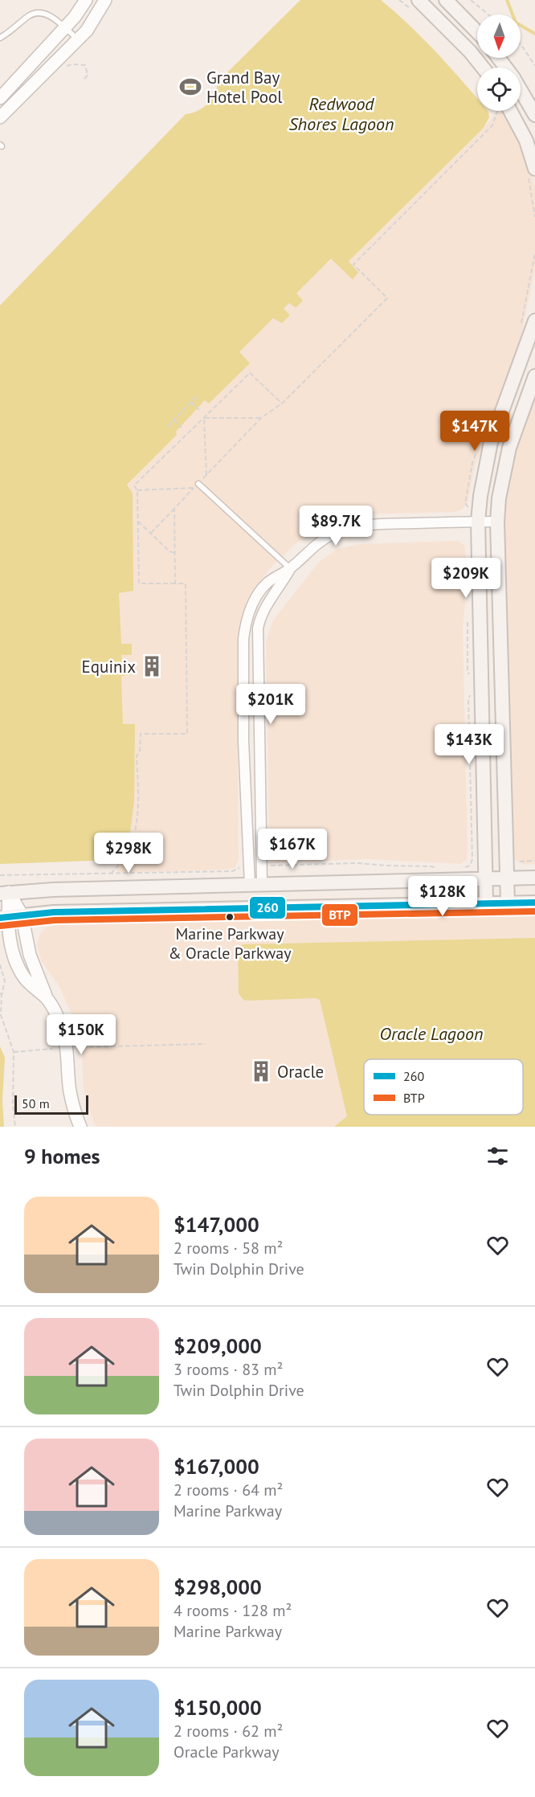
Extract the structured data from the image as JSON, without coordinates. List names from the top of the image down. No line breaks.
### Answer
{"water":["Redwood Shores Lagoon","Oracle Lagoon"],"places":{"sports":["Grand Bay Hotel Pool"],"building":["Equinix","Oracle"],"other":["Marine Parkway & Oracle Parkway"]},"lines":["transit line 260","transit line BTP"],"legend":["260","BTP"],"scale_bar":"50 m","north":"bottom","page":{"price":["$147K","$89.7K","$209K","$201K","$143K","$167K","$298K","$128K","$150K"],"scale":"50 m","heading":"9 homes","list":[{"name":"$147,000","note":"2 rooms · 58 m² · Twin Dolphin Drive"},{"name":"$209,000","note":"3 rooms · 83 m² · Twin Dolphin Drive"},{"name":"$167,000","note":"2 rooms · 64 m² · Marine Parkway"},{"name":"$298,000","note":"4 rooms · 128 m² · Marine Parkway"},{"name":"$150,000","note":"2 rooms · 62 m² · Oracle Parkway"}]}}
